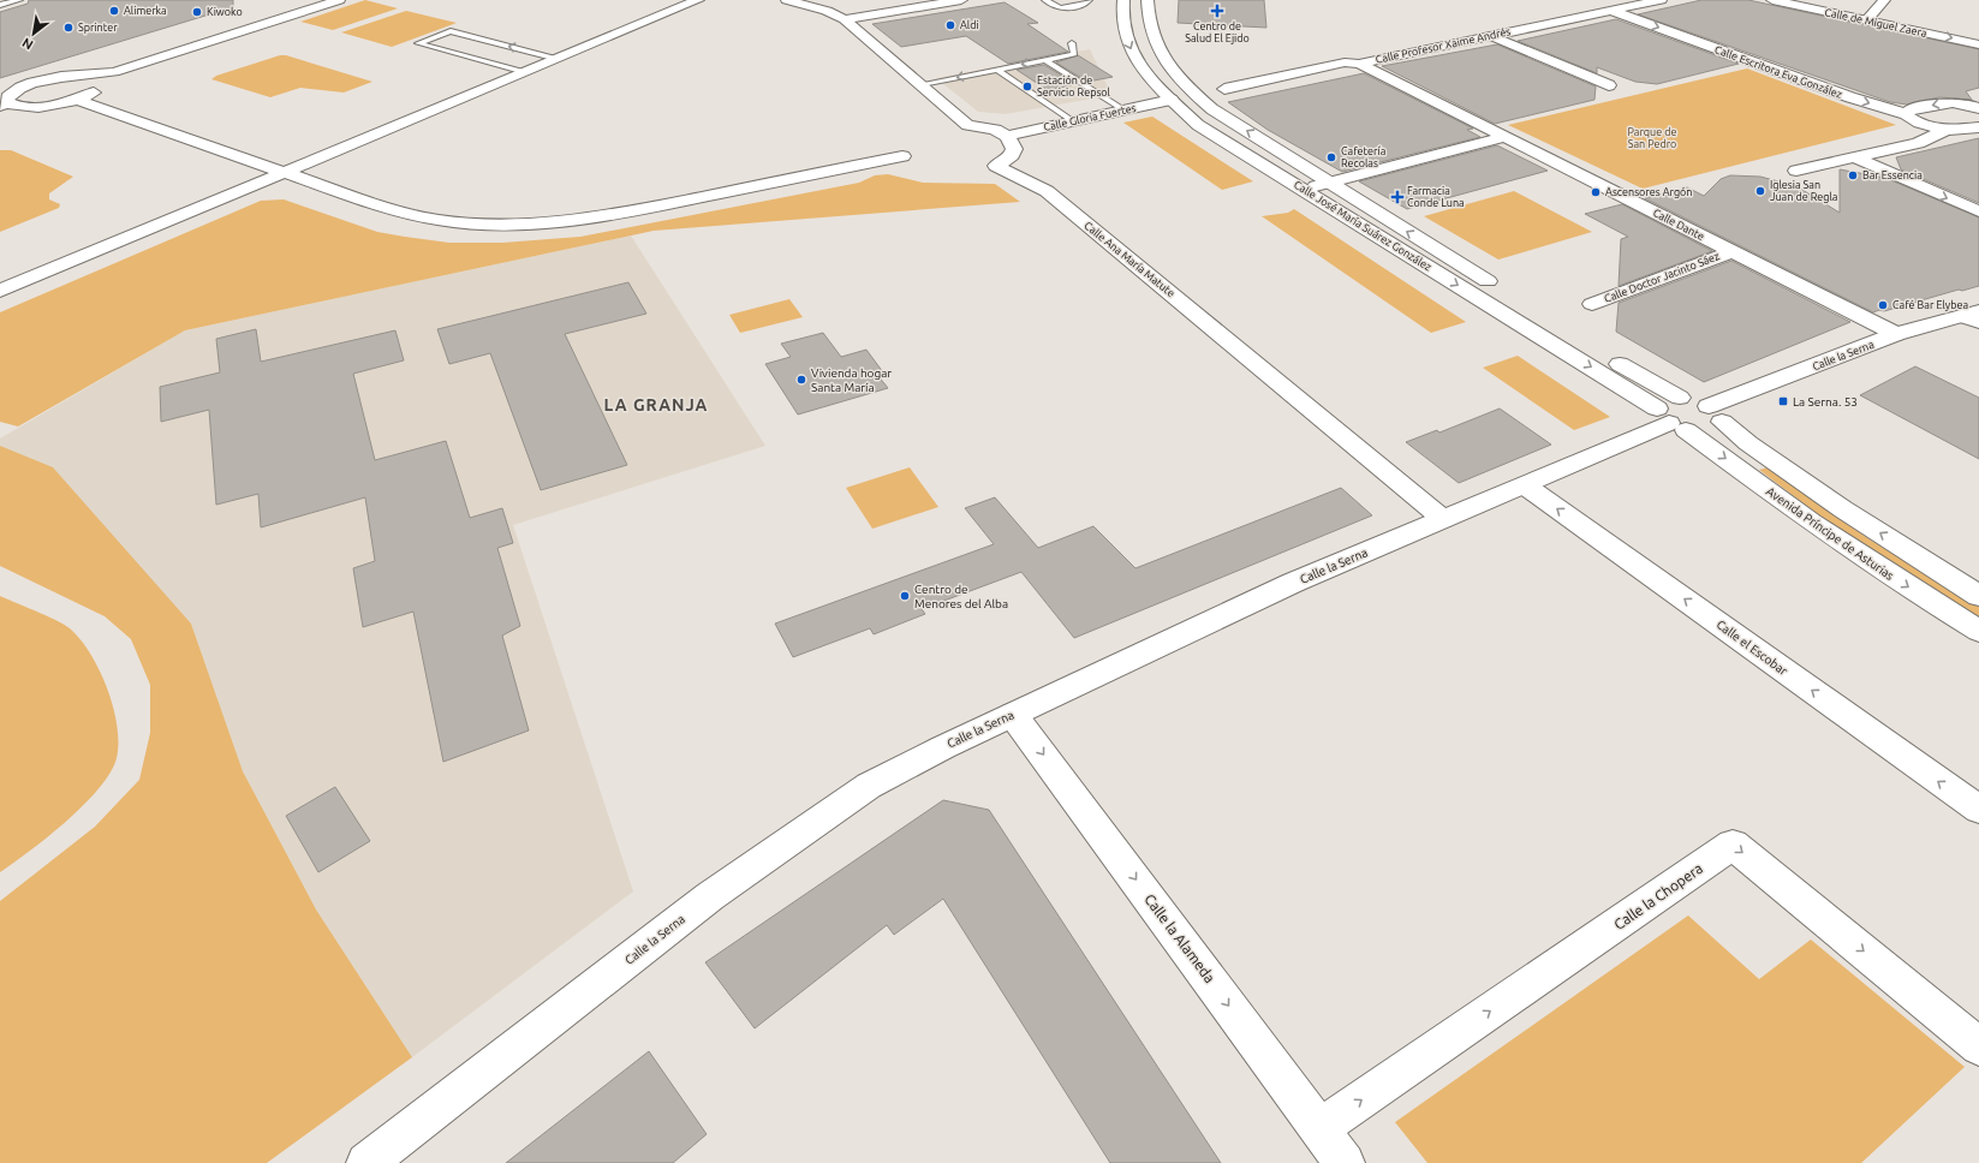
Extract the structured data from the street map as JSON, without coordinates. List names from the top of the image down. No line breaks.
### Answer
{"streets":{"street":["Calle de Miguel Zaera","Calle Profesor Xaime Andrés","Calle Escritora Eva González","Calle Gloria Fuertes","Calle Dante","Calle José María Suárez González","Calle Ana María Matute","Calle Doctor Jacinto Sáez","Calle la Serna","Avenida Príncipe de Asturias","Calle el Escobar","Calle la Chopera","Calle la Alameda"]},"crossings":[["Calle Profesor Xaime Andrés","Calle Escritora Eva González"],["Calle Profesor Xaime Andrés","Calle Dante"],["Calle Gloria Fuertes","Calle José María Suárez González"],["Calle Gloria Fuertes","Calle Ana María Matute"],["Calle Dante","Calle Doctor Jacinto Sáez"],["Calle Dante","Calle la Serna"],["Calle José María Suárez González","Calle la Serna"],["Calle José María Suárez González","Avenida Príncipe de Asturias"],["Calle Ana María Matute","Calle la Serna"],["Calle la Serna","Avenida Príncipe de Asturias"],["Calle la Serna","Calle el Escobar"],["Calle la Serna","Calle la Alameda"],["Calle la Chopera","Calle la Alameda"]],"one_way":["Calle Escritora Eva González","Calle la Chopera","Calle la Alameda"],"districts":["LA GRANJA"],"parks":["Parque de San Pedro"],"places":{"other":["Alimerka","Kiwoko","Aldi","Sprinter","Estación de Servicio Repsol","Cafetería Recolas","Bar Essencia","Iglesia San Juan de Regla","Ascensores Argón","Café Bar Elybea","Vivienda hogar Santa María","Centro de Menores del Alba"],"health":["Centro de Salud El Ejido","Farmacia Conde Luna"],"transit":["La Serna. 53"]},"north":"bottom left"}
